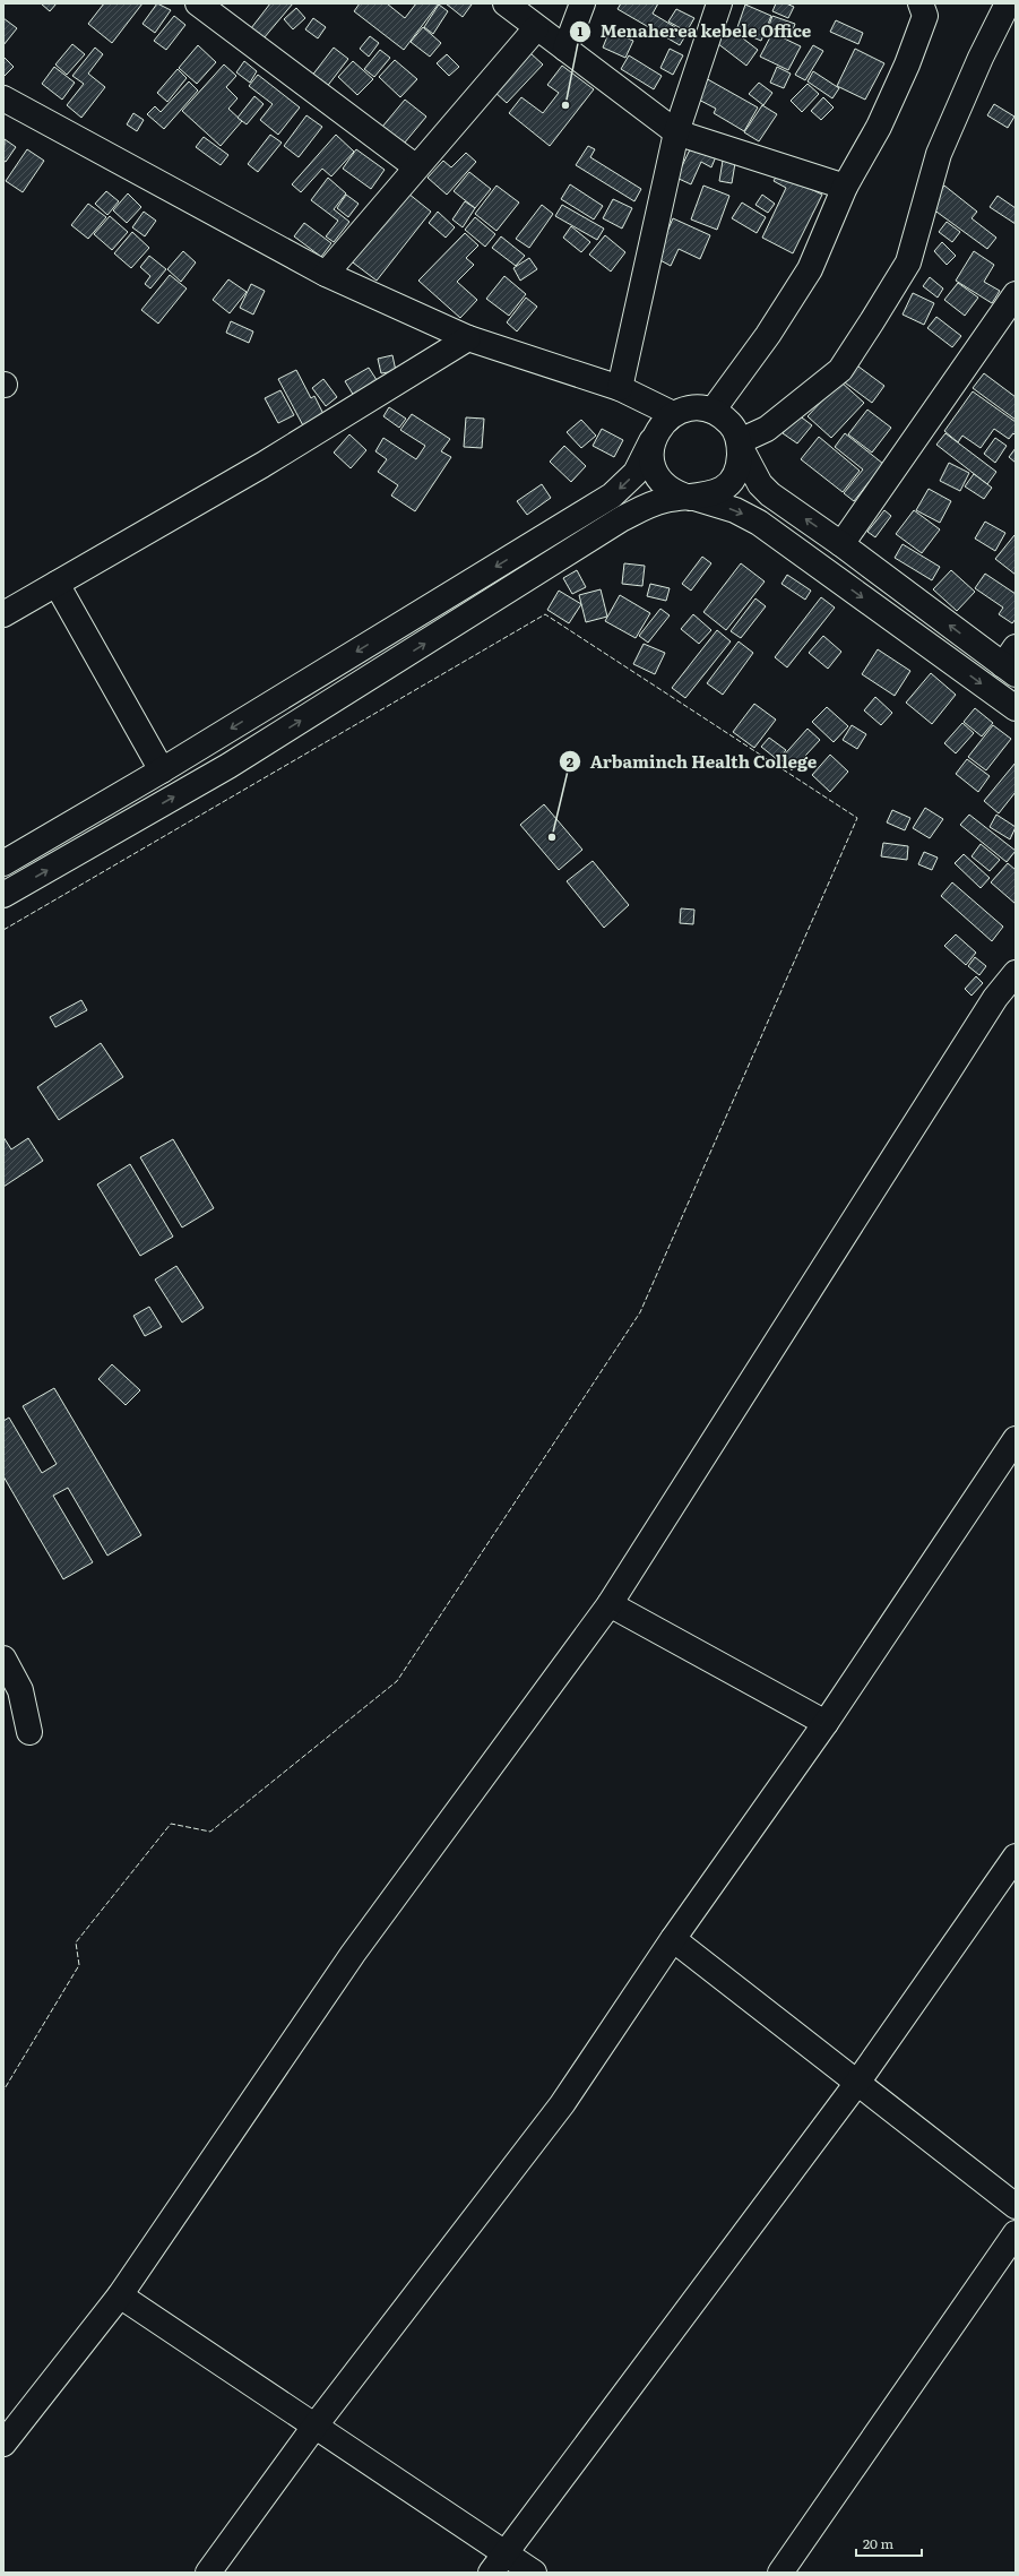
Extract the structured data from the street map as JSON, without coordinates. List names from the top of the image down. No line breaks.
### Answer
{"places":["Menaherea kebele Office","Arbaminch Health College"],"scale_bar":"20 m"}
